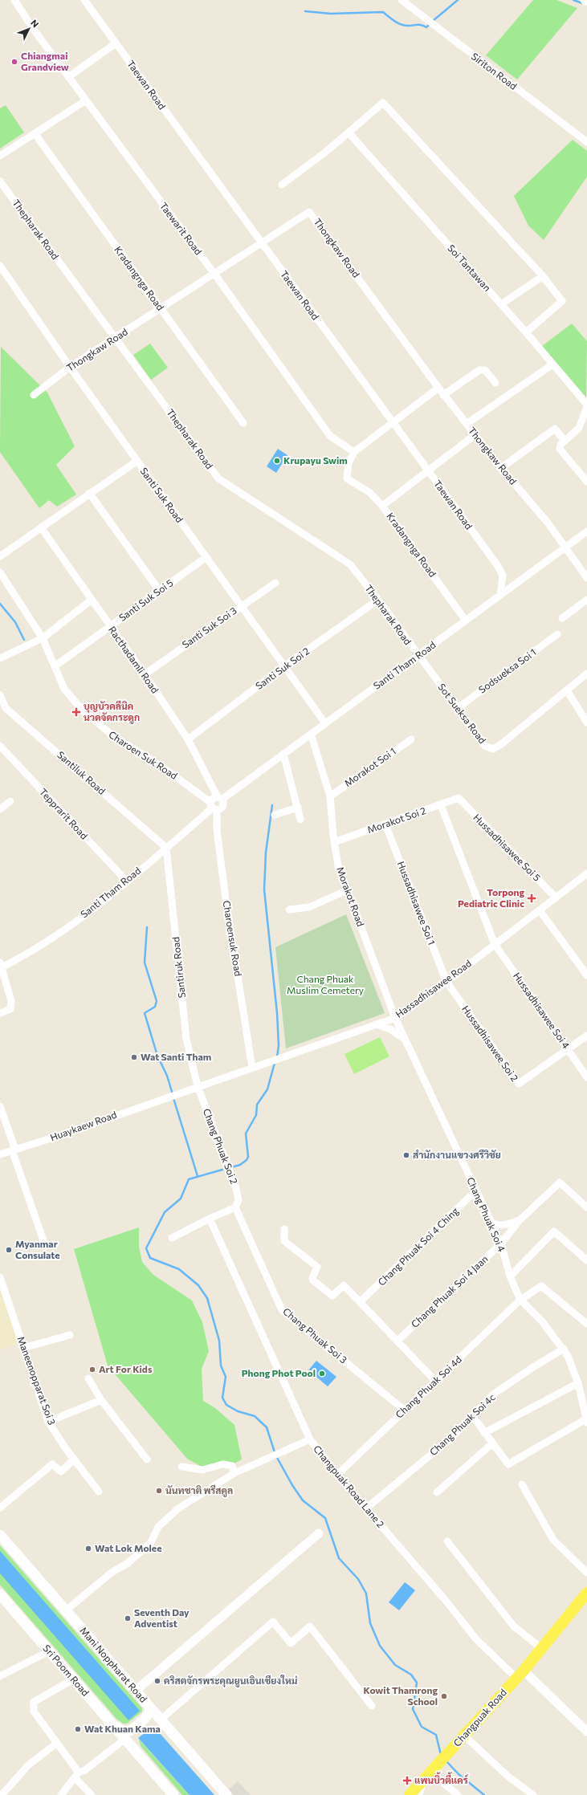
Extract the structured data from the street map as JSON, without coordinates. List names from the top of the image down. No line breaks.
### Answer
{"streets":{"main road":["Mani Noppharat Road","Sri Poom Road","Changpuak Road"],"street":["Siriton Road","Taewan Road","Taewarit Road","Thepharak Road","Thongkaw Road","Soi Tantawan","Kradangnga Road","Santi Suk Road","Santi Suk Soi 5","Santi Suk Soi 3","Racthadamli Road","Santi Tham Road","Santi Suk Soi 2","Sodsueksa Soi 1","Sot Sueksa Road","Charoen Suk Road","Morakot Soi 1","Santiluk Road","Tepprarit Road","Morakot Soi 2","Hussadhisawee Soi 5","Morakot Road","Hussadhisawee Soi 1","Charoensuk Road","Santiruk Road","Hassadhisawee Road","Hussadhisawee Soi 4","Hussadhisawee Soi 2","Huaykaew Road","Chang Phuak Soi 2","Chang Phuak Soi 4","Chang Phuak Soi 4 Ching","Chang Phuak Soi 4 Jaan","Chang Phuak Soi 3","Maneenopparat Soi 3","Chang Phuak Soi 4d","Chang Phuak Soi 4c","Changpuak Road Lane 2"]},"crossings":[["Taewan Road","Thongkaw Road"],["Taewan Road","Santi Tham Road"],["Taewarit Road","Thongkaw Road"],["Taewarit Road","Kradangnga Road"],["Thepharak Road","Thongkaw Road"],["Thepharak Road","Santi Tham Road"],["Thepharak Road","Santi Suk Soi 2"],["Thepharak Road","Sot Sueksa Road"],["Thongkaw Road","Kradangnga Road"],["Thongkaw Road","Santi Suk Road"],["Thongkaw Road","Santi Tham Road"],["Kradangnga Road","Santi Tham Road"],["Santi Suk Road","Santi Suk Soi 5"],["Santi Suk Road","Santi Suk Soi 3"],["Santi Suk Road","Santi Tham Road"],["Santi Suk Road","Santi Suk Soi 2"],["Santi Suk Soi 5","Racthadamli Road"],["Santi Suk Soi 5","Charoen Suk Road"],["Santi Suk Soi 3","Racthadamli Road"],["Racthadamli Road","Santi Tham Road"],["Racthadamli Road","Santi Suk Soi 2"],["Santi Tham Road","Sot Sueksa Road"],["Santi Tham Road","Charoen Suk Road"],["Santi Tham Road","Santiluk Road"],["Santi Tham Road","Tepprarit Road"],["Santi Tham Road","Morakot Road"],["Santi Tham Road","Charoensuk Road"],["Santi Tham Road","Santiruk Road"],["Sodsueksa Soi 1","Sot Sueksa Road"],["Charoen Suk Road","Charoensuk Road"],["Morakot Soi 1","Morakot Road"],["Santiluk Road","Santiruk Road"],["Morakot Soi 2","Hussadhisawee Soi 5"],["Morakot Soi 2","Morakot Road"],["Morakot Soi 2","Hussadhisawee Soi 1"],["Morakot Soi 2","Hussadhisawee Soi 4"],["Hussadhisawee Soi 5","Hassadhisawee Road"],["Morakot Road","Hassadhisawee Road"],["Morakot Road","Chang Phuak Soi 4"],["Hussadhisawee Soi 1","Hassadhisawee Road"],["Hussadhisawee Soi 1","Hussadhisawee Soi 2"],["Charoensuk Road","Hassadhisawee Road"],["Santiruk Road","Hassadhisawee Road"],["Santiruk Road","Chang Phuak Soi 2"],["Hassadhisawee Road","Hussadhisawee Soi 4"],["Hassadhisawee Road","Hussadhisawee Soi 2"],["Hassadhisawee Road","Huaykaew Road"],["Hassadhisawee Road","Chang Phuak Soi 2"],["Hassadhisawee Road","Chang Phuak Soi 4"],["Hussadhisawee Soi 4","Hussadhisawee Soi 2"],["Chang Phuak Soi 2","Chang Phuak Soi 3"],["Chang Phuak Soi 4","Chang Phuak Soi 4 Ching"],["Chang Phuak Soi 4","Chang Phuak Soi 4 Jaan"],["Chang Phuak Soi 4","Chang Phuak Soi 4d"],["Chang Phuak Soi 4","Chang Phuak Soi 4c"],["Chang Phuak Soi 3","Chang Phuak Soi 4d"],["Chang Phuak Soi 4d","Changpuak Road Lane 2"],["Chang Phuak Soi 4c","Changpuak Road Lane 2"],["Changpuak Road Lane 2","Changpuak Road"]],"parks":["Chang Phuak Muslim Cemetery"],"places":{"other":["Chiangmai Grandview","Krupayu Swim","Wat Santi Tham","สำนักงานแขวงศรีวิชัย","Myanmar Consulate","Art For Kids","Phong Phot Pool","นันทชาติ พรีสคูล","Wat Lok Molee","Seventh Day Adventist","คริสตจักรพระคุณยูนเอินเชียงใหม่","Kowit Thamrong School","Wat Khuan Kama"],"health":["บุญบัวคลีนิค นวดจัดกระดูก","Torpong Pediatric Clinic","แพนบิ้วตี้แคร์"]},"north":"top right"}
